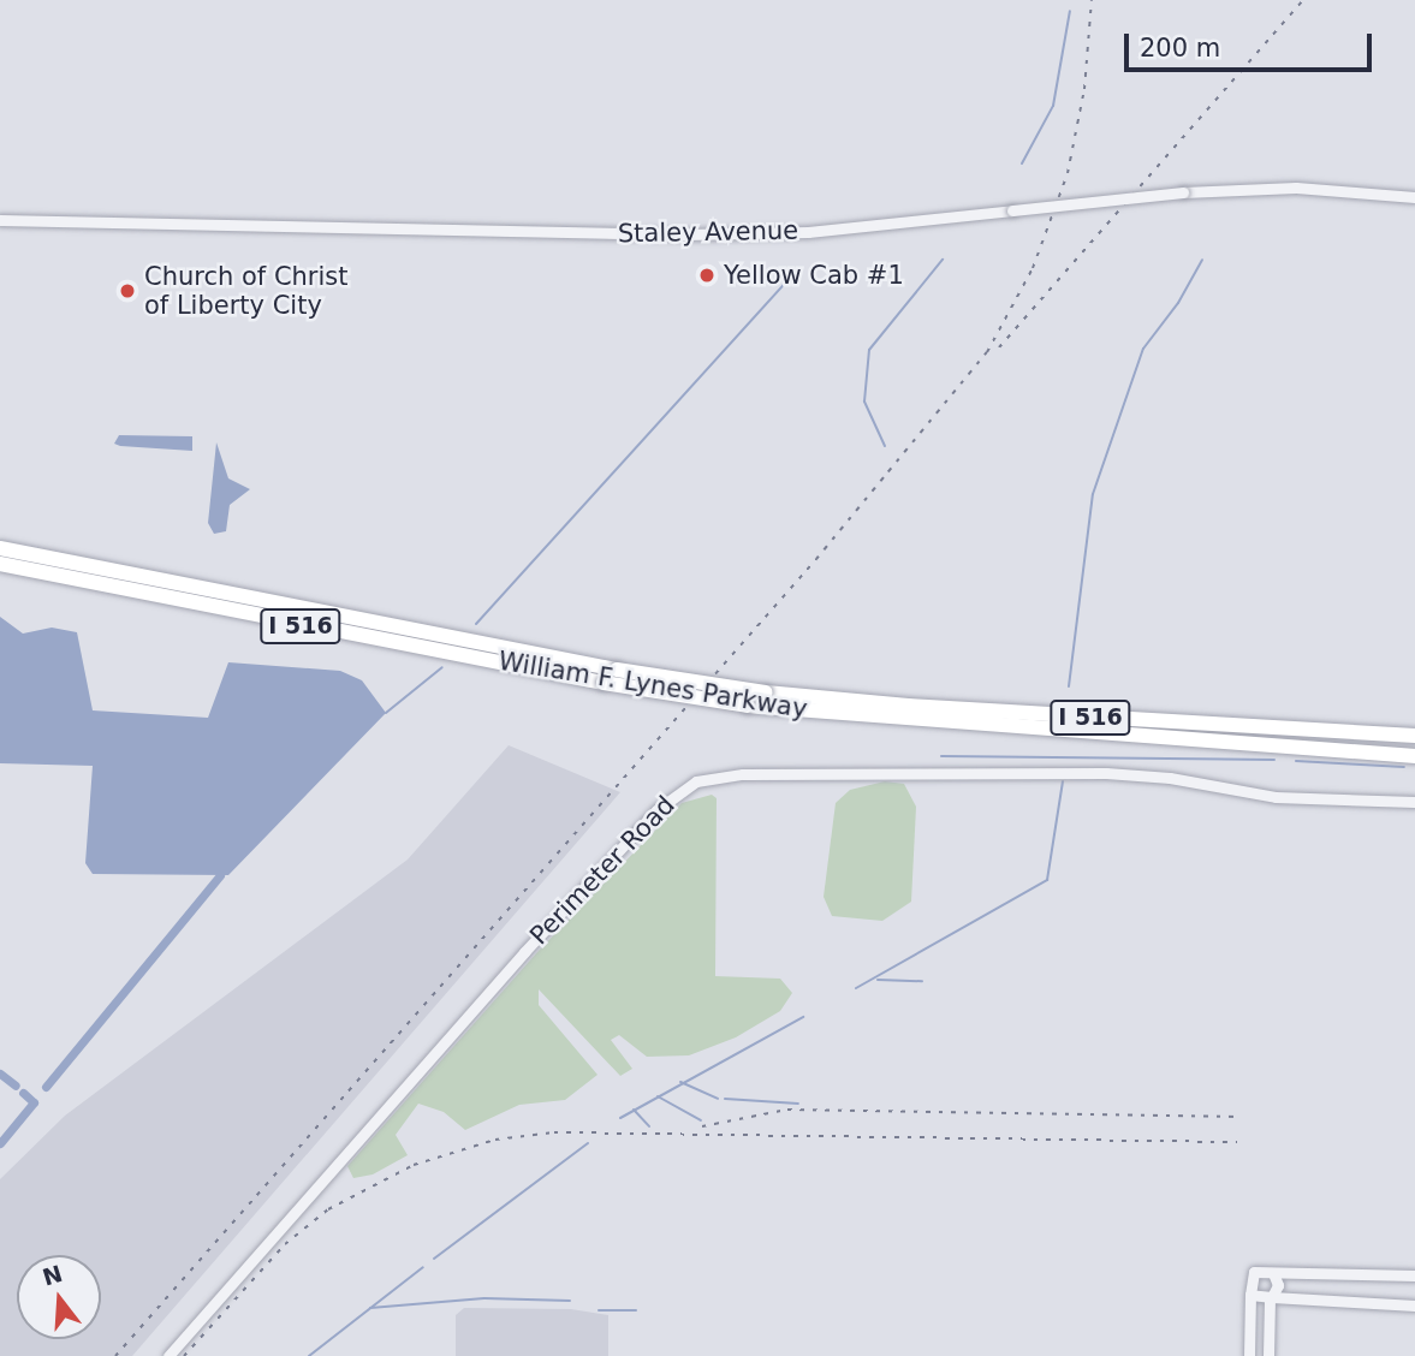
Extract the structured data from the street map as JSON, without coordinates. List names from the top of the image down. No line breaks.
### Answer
{"streets":{"highway":["I 516","William F. Lynes Parkway"],"street":["Staley Avenue","Perimeter Road"]},"places":["Yellow Cab #1","Church of Christ of Liberty City"],"scale_bar":"200 m","north":"top"}
